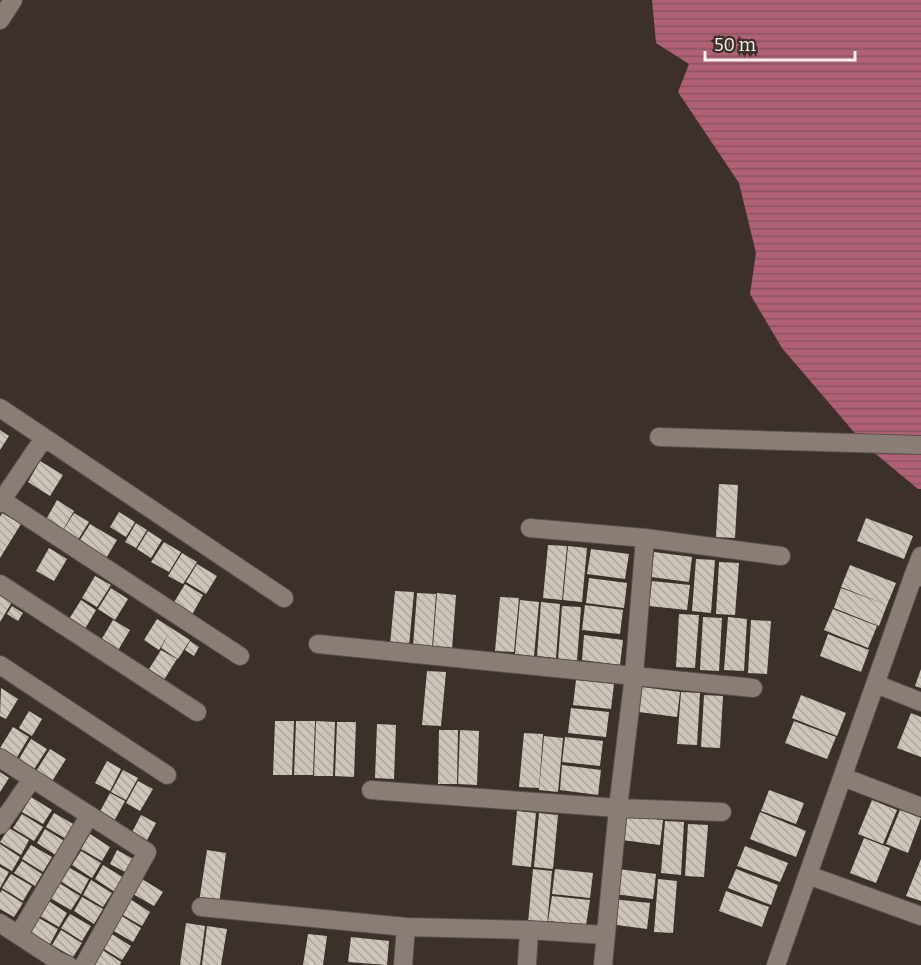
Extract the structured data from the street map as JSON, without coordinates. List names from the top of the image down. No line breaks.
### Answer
{"scale_bar":"50 m"}
